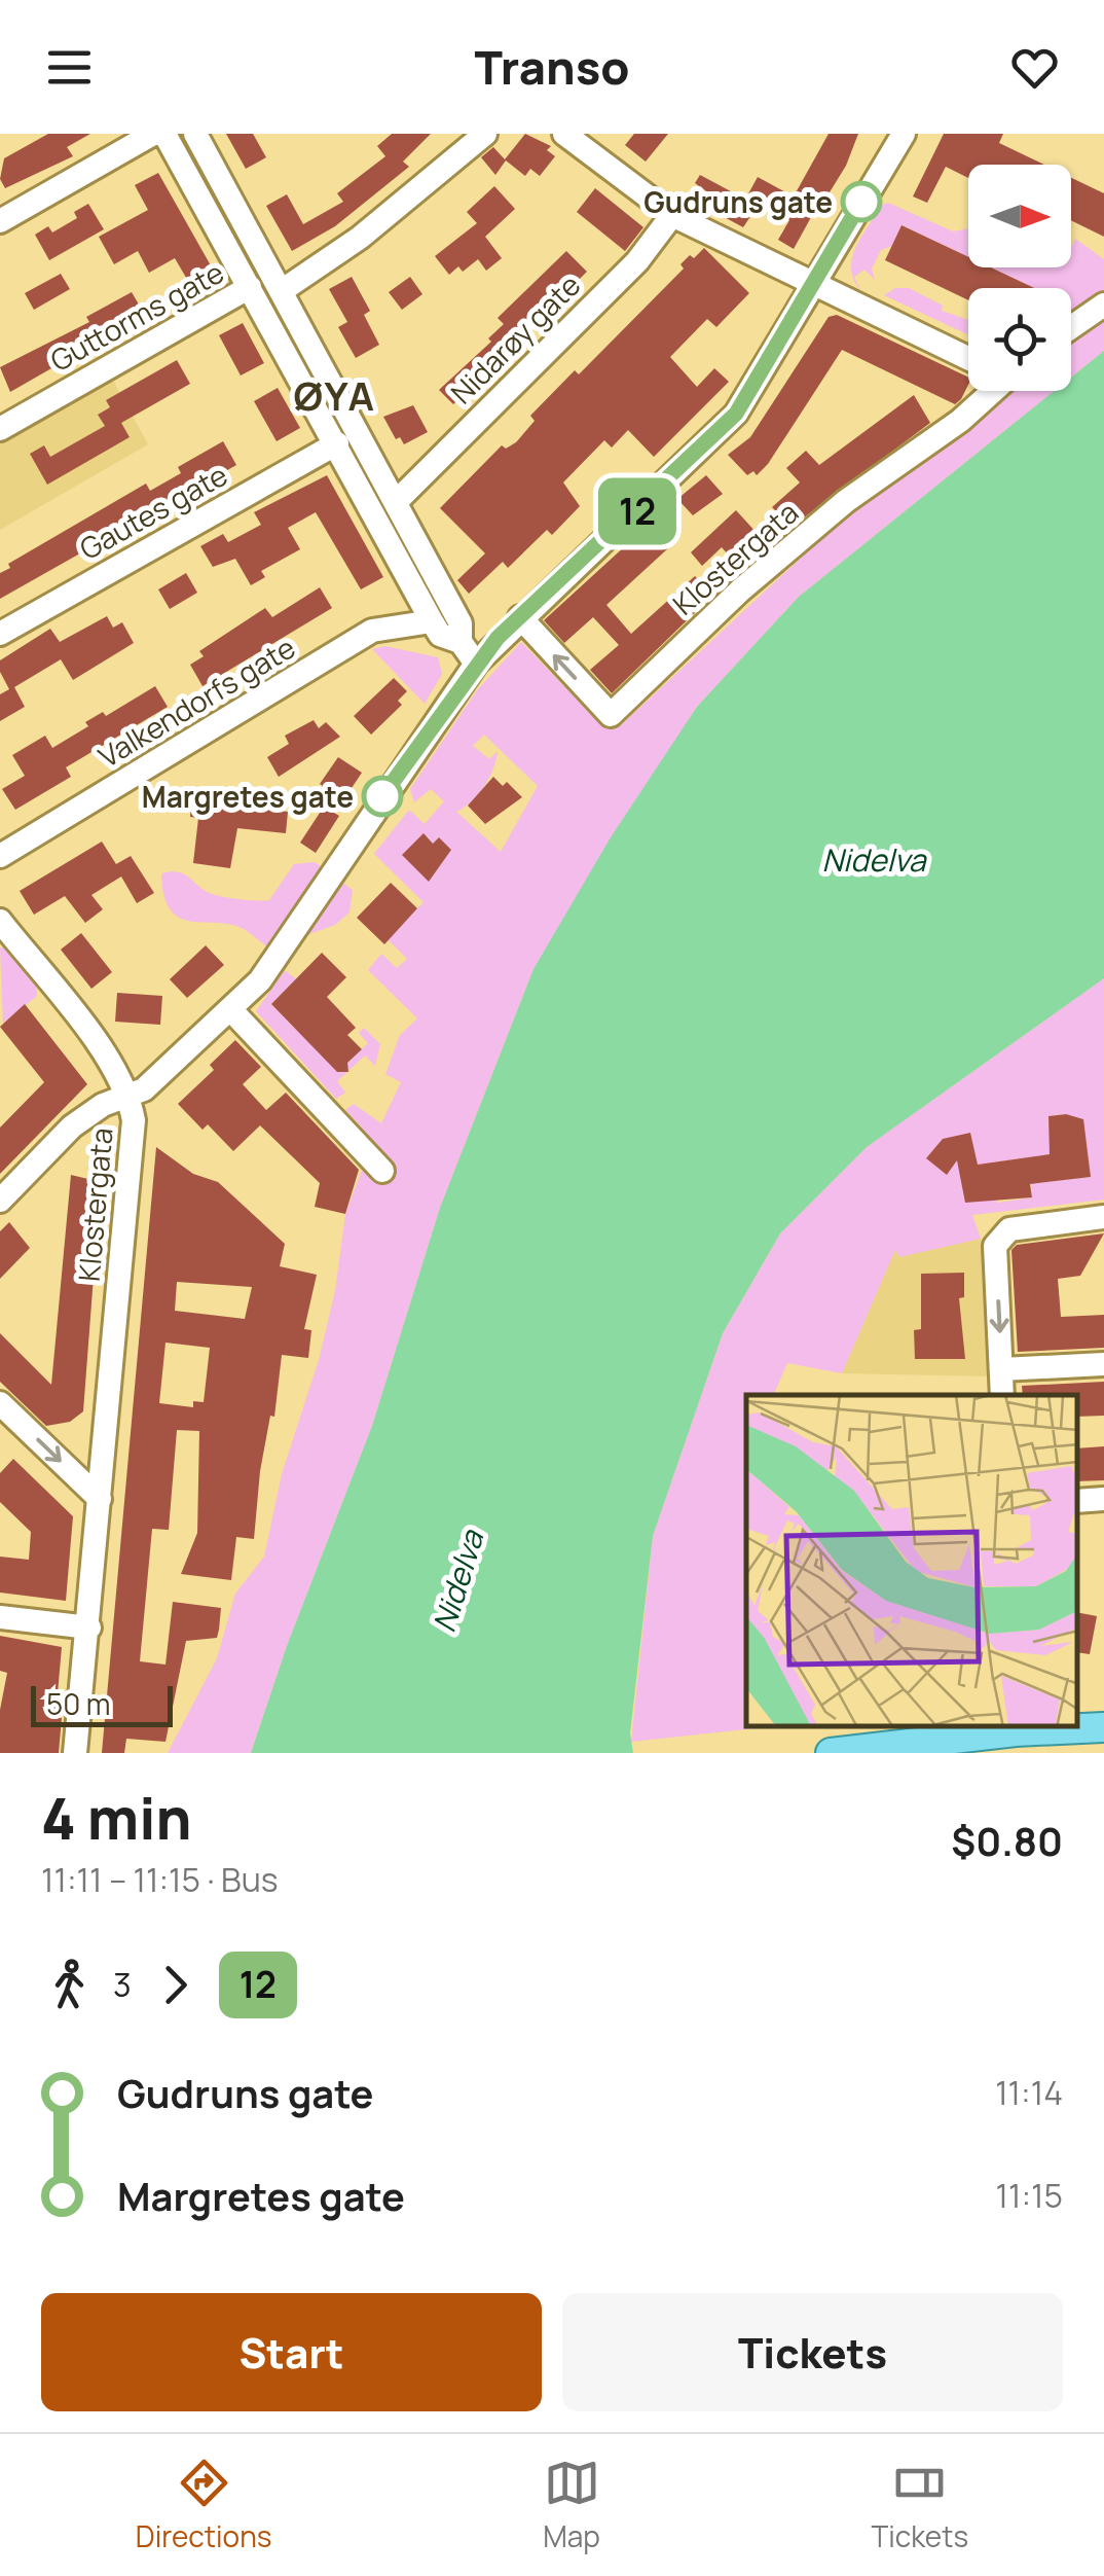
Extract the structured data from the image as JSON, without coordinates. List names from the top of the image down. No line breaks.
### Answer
{"streets":{"street":["Guttorms gate","Nidarøy gate","Gautes gate","Klostergata","Valkendorfs gate"]},"districts":["ØYA"],"water":["Nidelva"],"places":["Gudruns gate","Margretes gate"],"lines":["bus line 12"],"scale_bar":"50 m","north":"right","page":{"header":"Transo","on_map":"12","scale":"50 m","heading":["4 min","11:11 – 11:15 · Bus","$0.80"],"legs":["3","12"],"list":[{"name":"Gudruns gate","value":"11:14"},{"name":"Margretes gate","value":"11:15"}],"buttons":["Start","Tickets"],"tabs":["Directions","Map","Tickets"]}}
